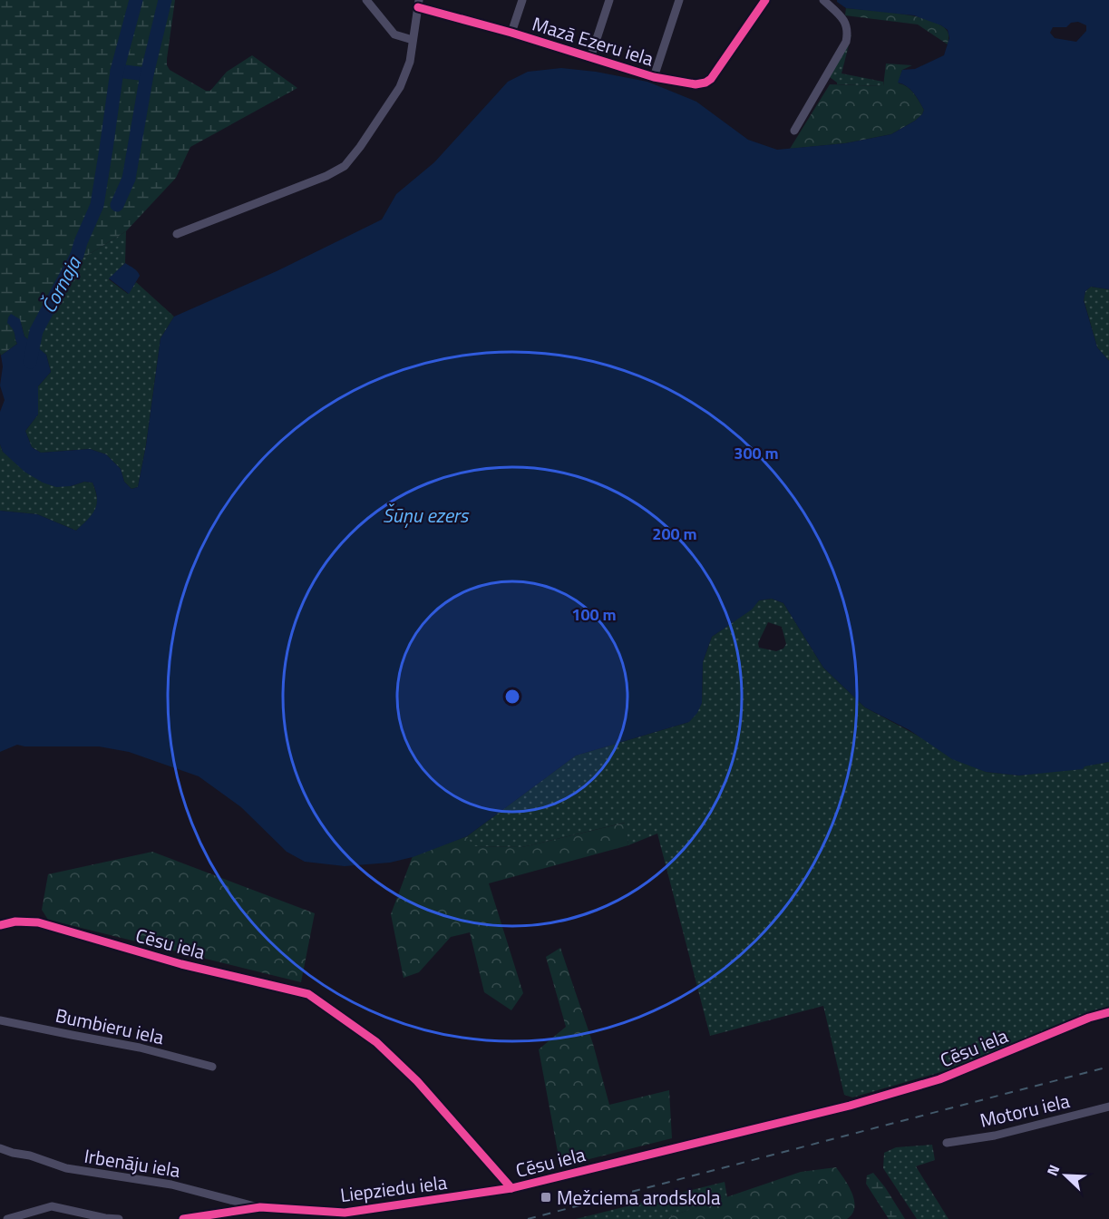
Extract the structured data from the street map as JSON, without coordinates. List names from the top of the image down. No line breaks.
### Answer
{"streets":{"street":["Mazā Ezeru iela","Cēsu iela","Bumbieru iela","Motoru iela","Irbenāju iela","Liepziedu iela"]},"crossings":[["Cēsu iela","Liepziedu iela"],["Irbenāju iela","Liepziedu iela"]],"water":["Čornaja","Šūņu ezers"],"places":{"transit":["Mežciema arodskola"]},"north":"top left","rings":["300 m","200 m","100 m"]}
